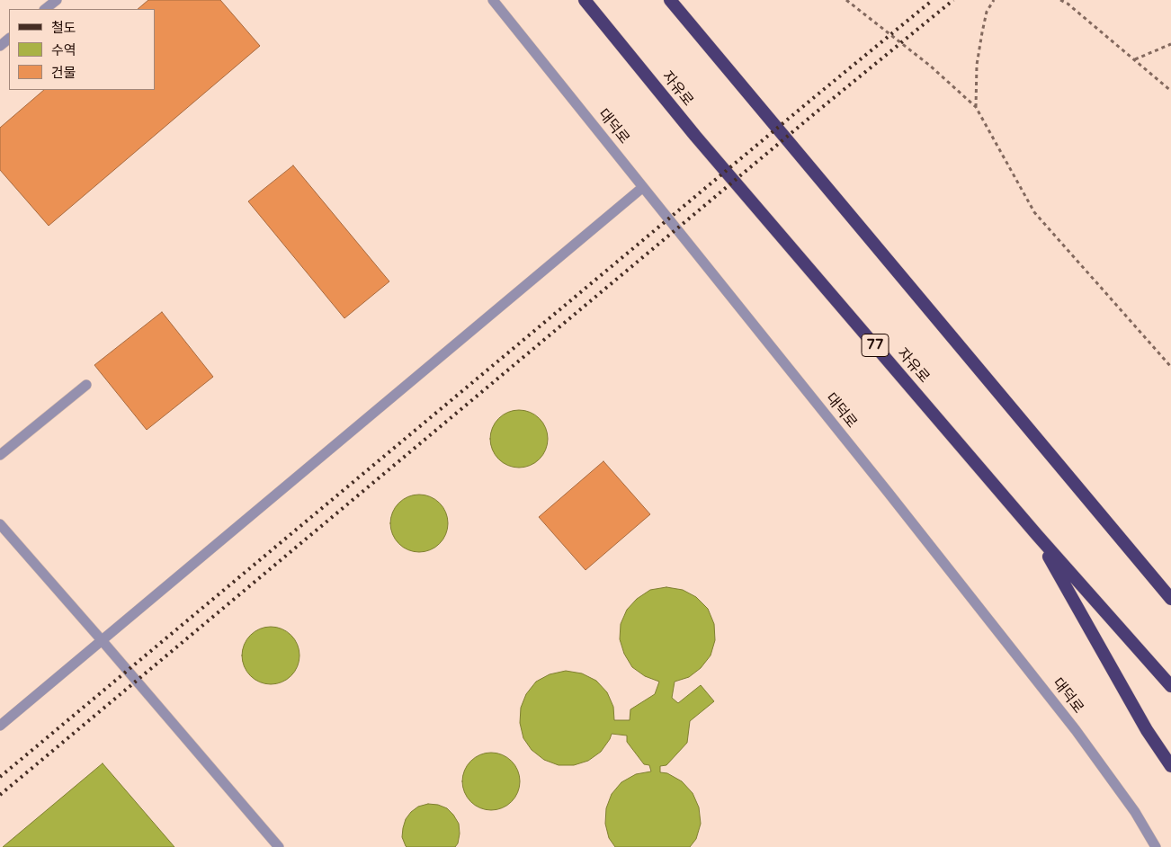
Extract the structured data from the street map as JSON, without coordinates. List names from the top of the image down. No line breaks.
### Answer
{"streets":{"highway":["자유로","77"],"lane":["대덕로"]},"legend":["철도","수역","건물"]}
